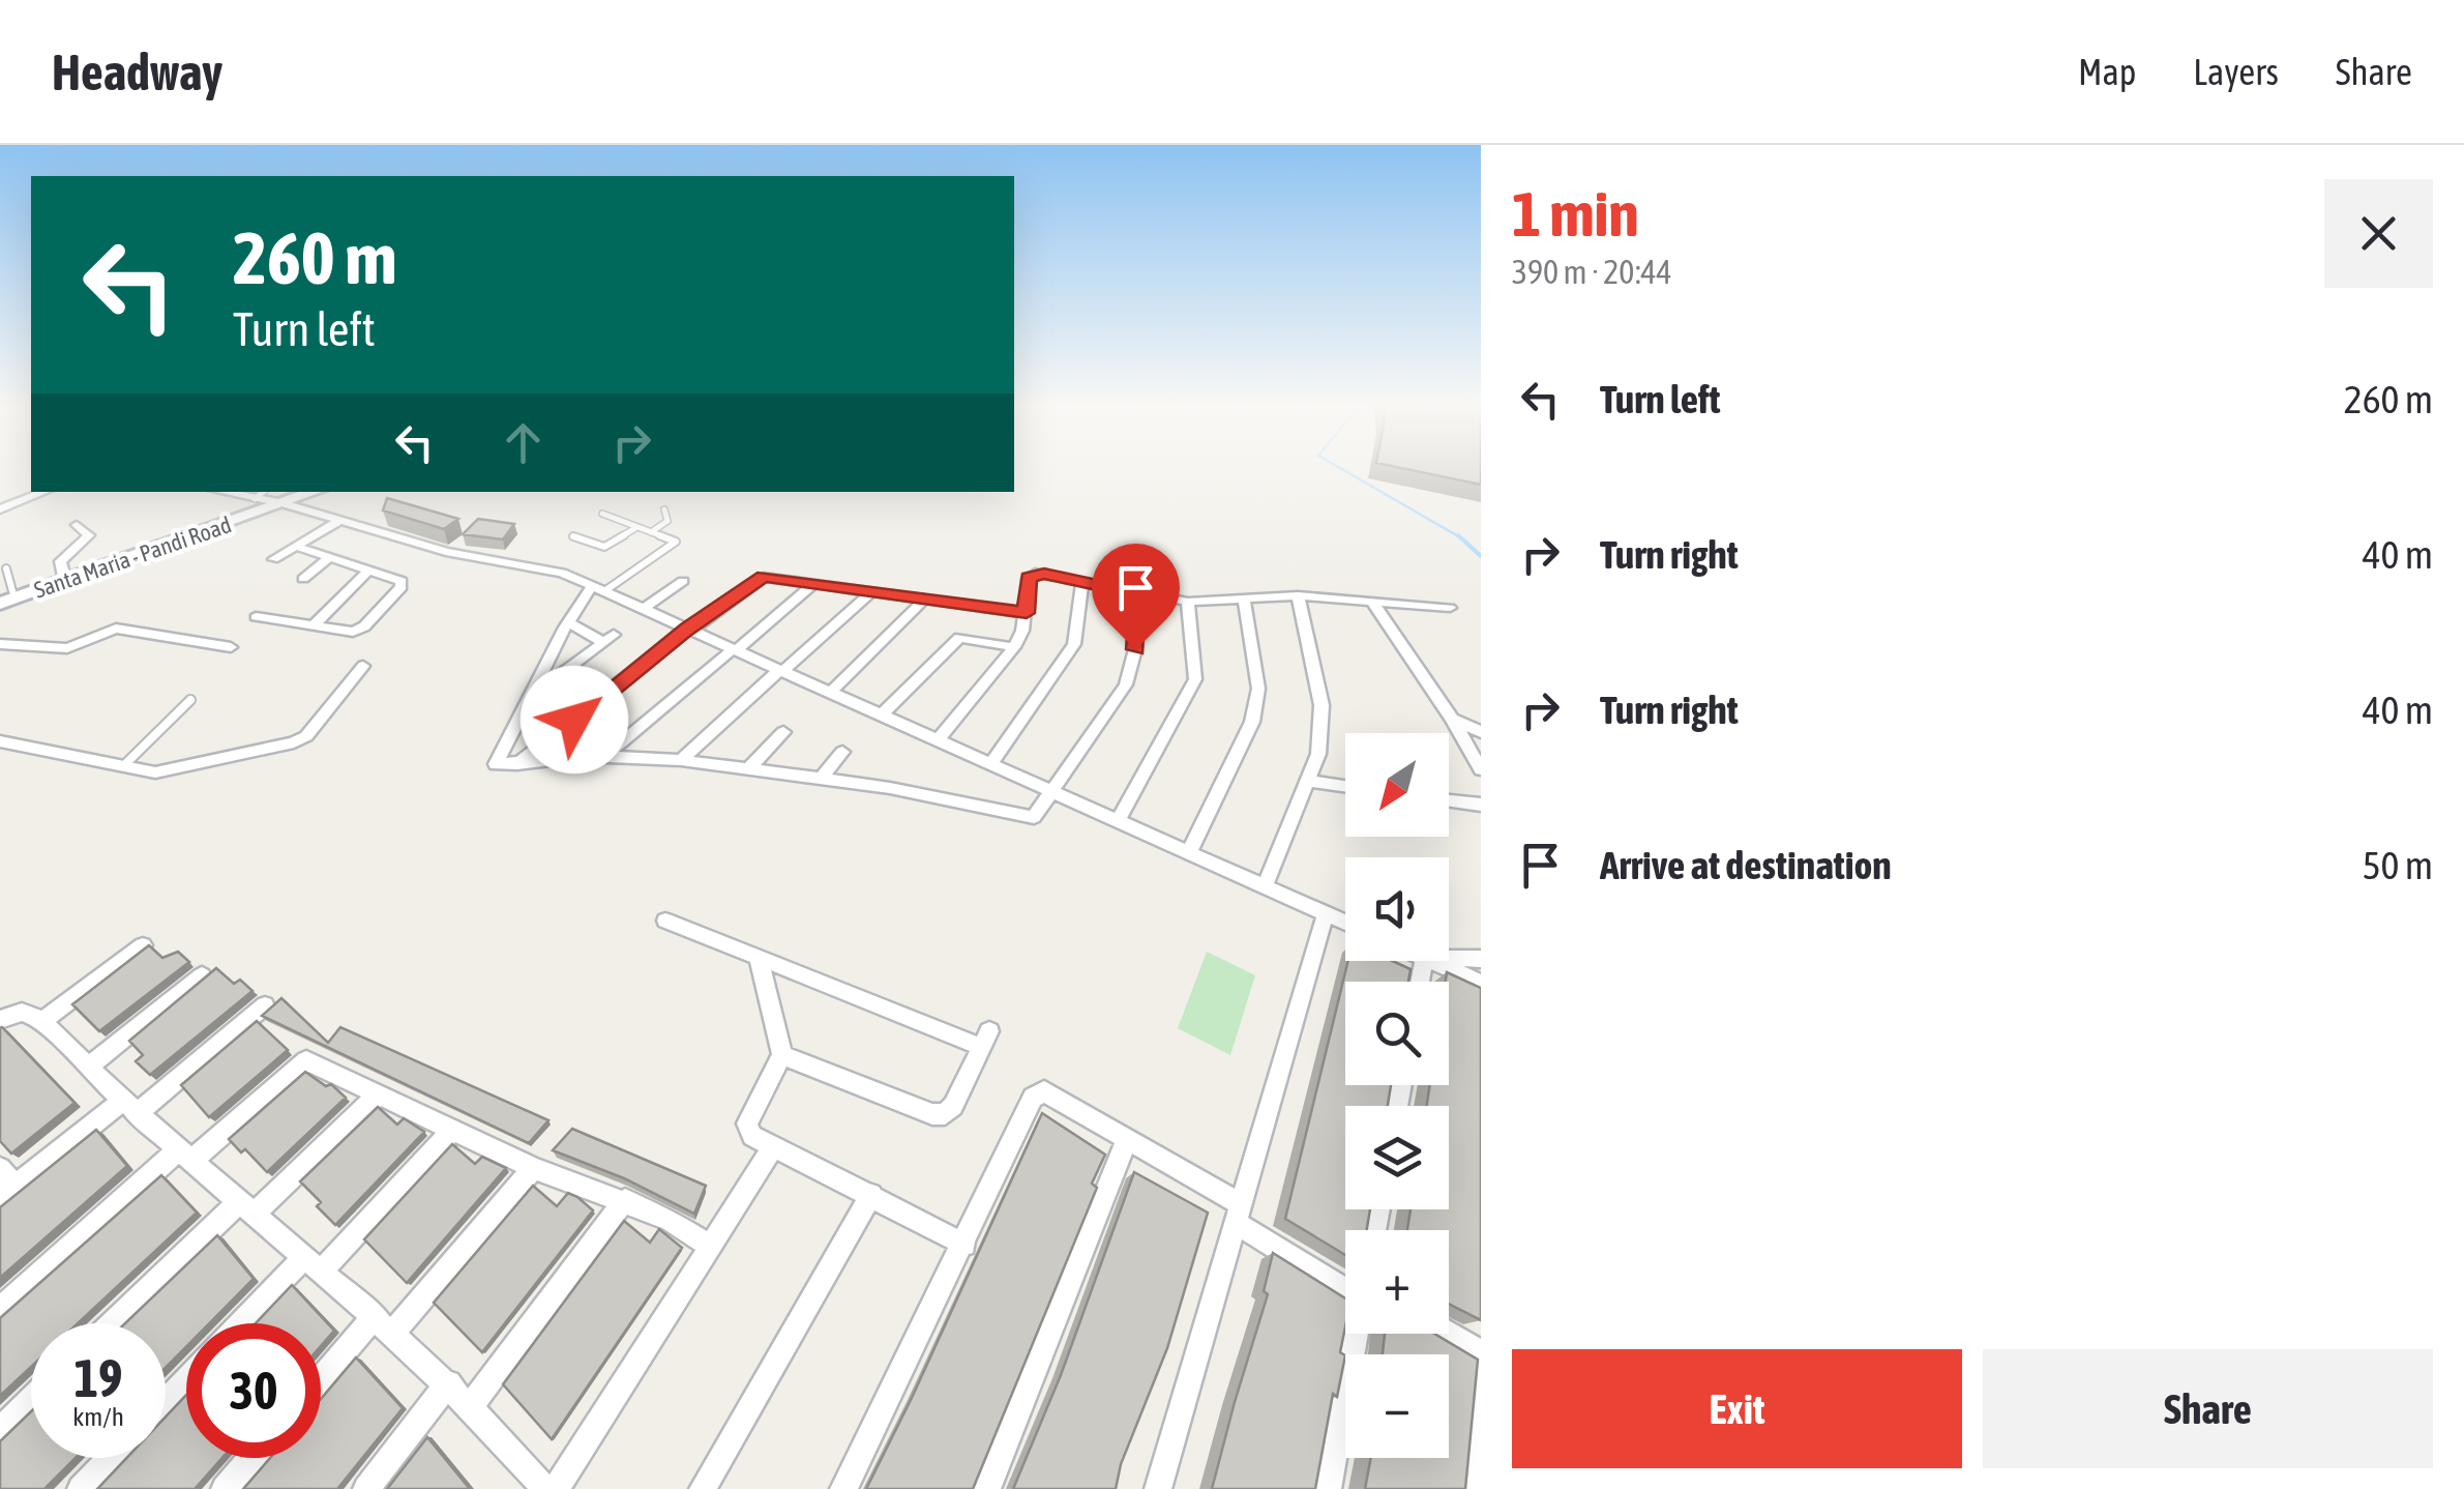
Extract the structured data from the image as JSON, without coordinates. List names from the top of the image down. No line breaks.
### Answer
{"streets":{"main road":["Santa Maria - Pandi Road"]},"north":"bottom left","page":{"header":"Headway","nav":["Map","Layers","Share"],"heading":["1 min","390 m · 20:44"],"turn":["260 m","Turn left"],"list":[{"name":"Turn left","value":"260 m"},{"name":"Turn right","value":"40 m"},{"name":"Turn right","value":"40 m"},{"name":"Arrive at destination","value":"50 m"}],"map_buttons":["+","−"],"speed":"19 km/h","limit":"30","buttons":["Exit","Share"]}}
